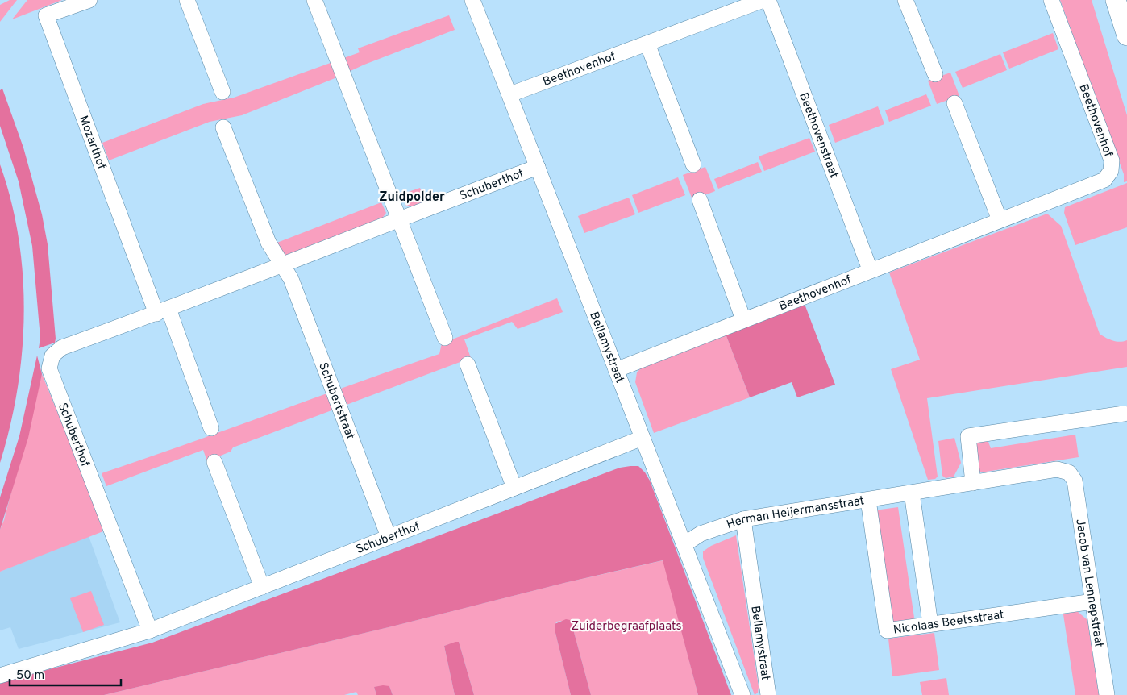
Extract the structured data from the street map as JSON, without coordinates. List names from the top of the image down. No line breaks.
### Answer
{"streets":{"street":["Beethovenhof","Beethovenstraat","Mozarthof","Schuberthof","Bellamystraat","Schubertstraat","Herman Heijermansstraat","Jacob van Lennepstraat","Nicolaas Beetsstraat"]},"crossings":[["Beethovenhof","Beethovenstraat"],["Beethovenhof","Bellamystraat"],["Mozarthof","Schuberthof"],["Schuberthof","Bellamystraat"],["Schuberthof","Schubertstraat"],["Bellamystraat","Herman Heijermansstraat"],["Herman Heijermansstraat","Jacob van Lennepstraat"],["Herman Heijermansstraat","Nicolaas Beetsstraat"],["Jacob van Lennepstraat","Nicolaas Beetsstraat"]],"districts":["Zuidpolder"],"parks":["Zuiderbegraafplaats"],"scale_bar":"50 m"}
